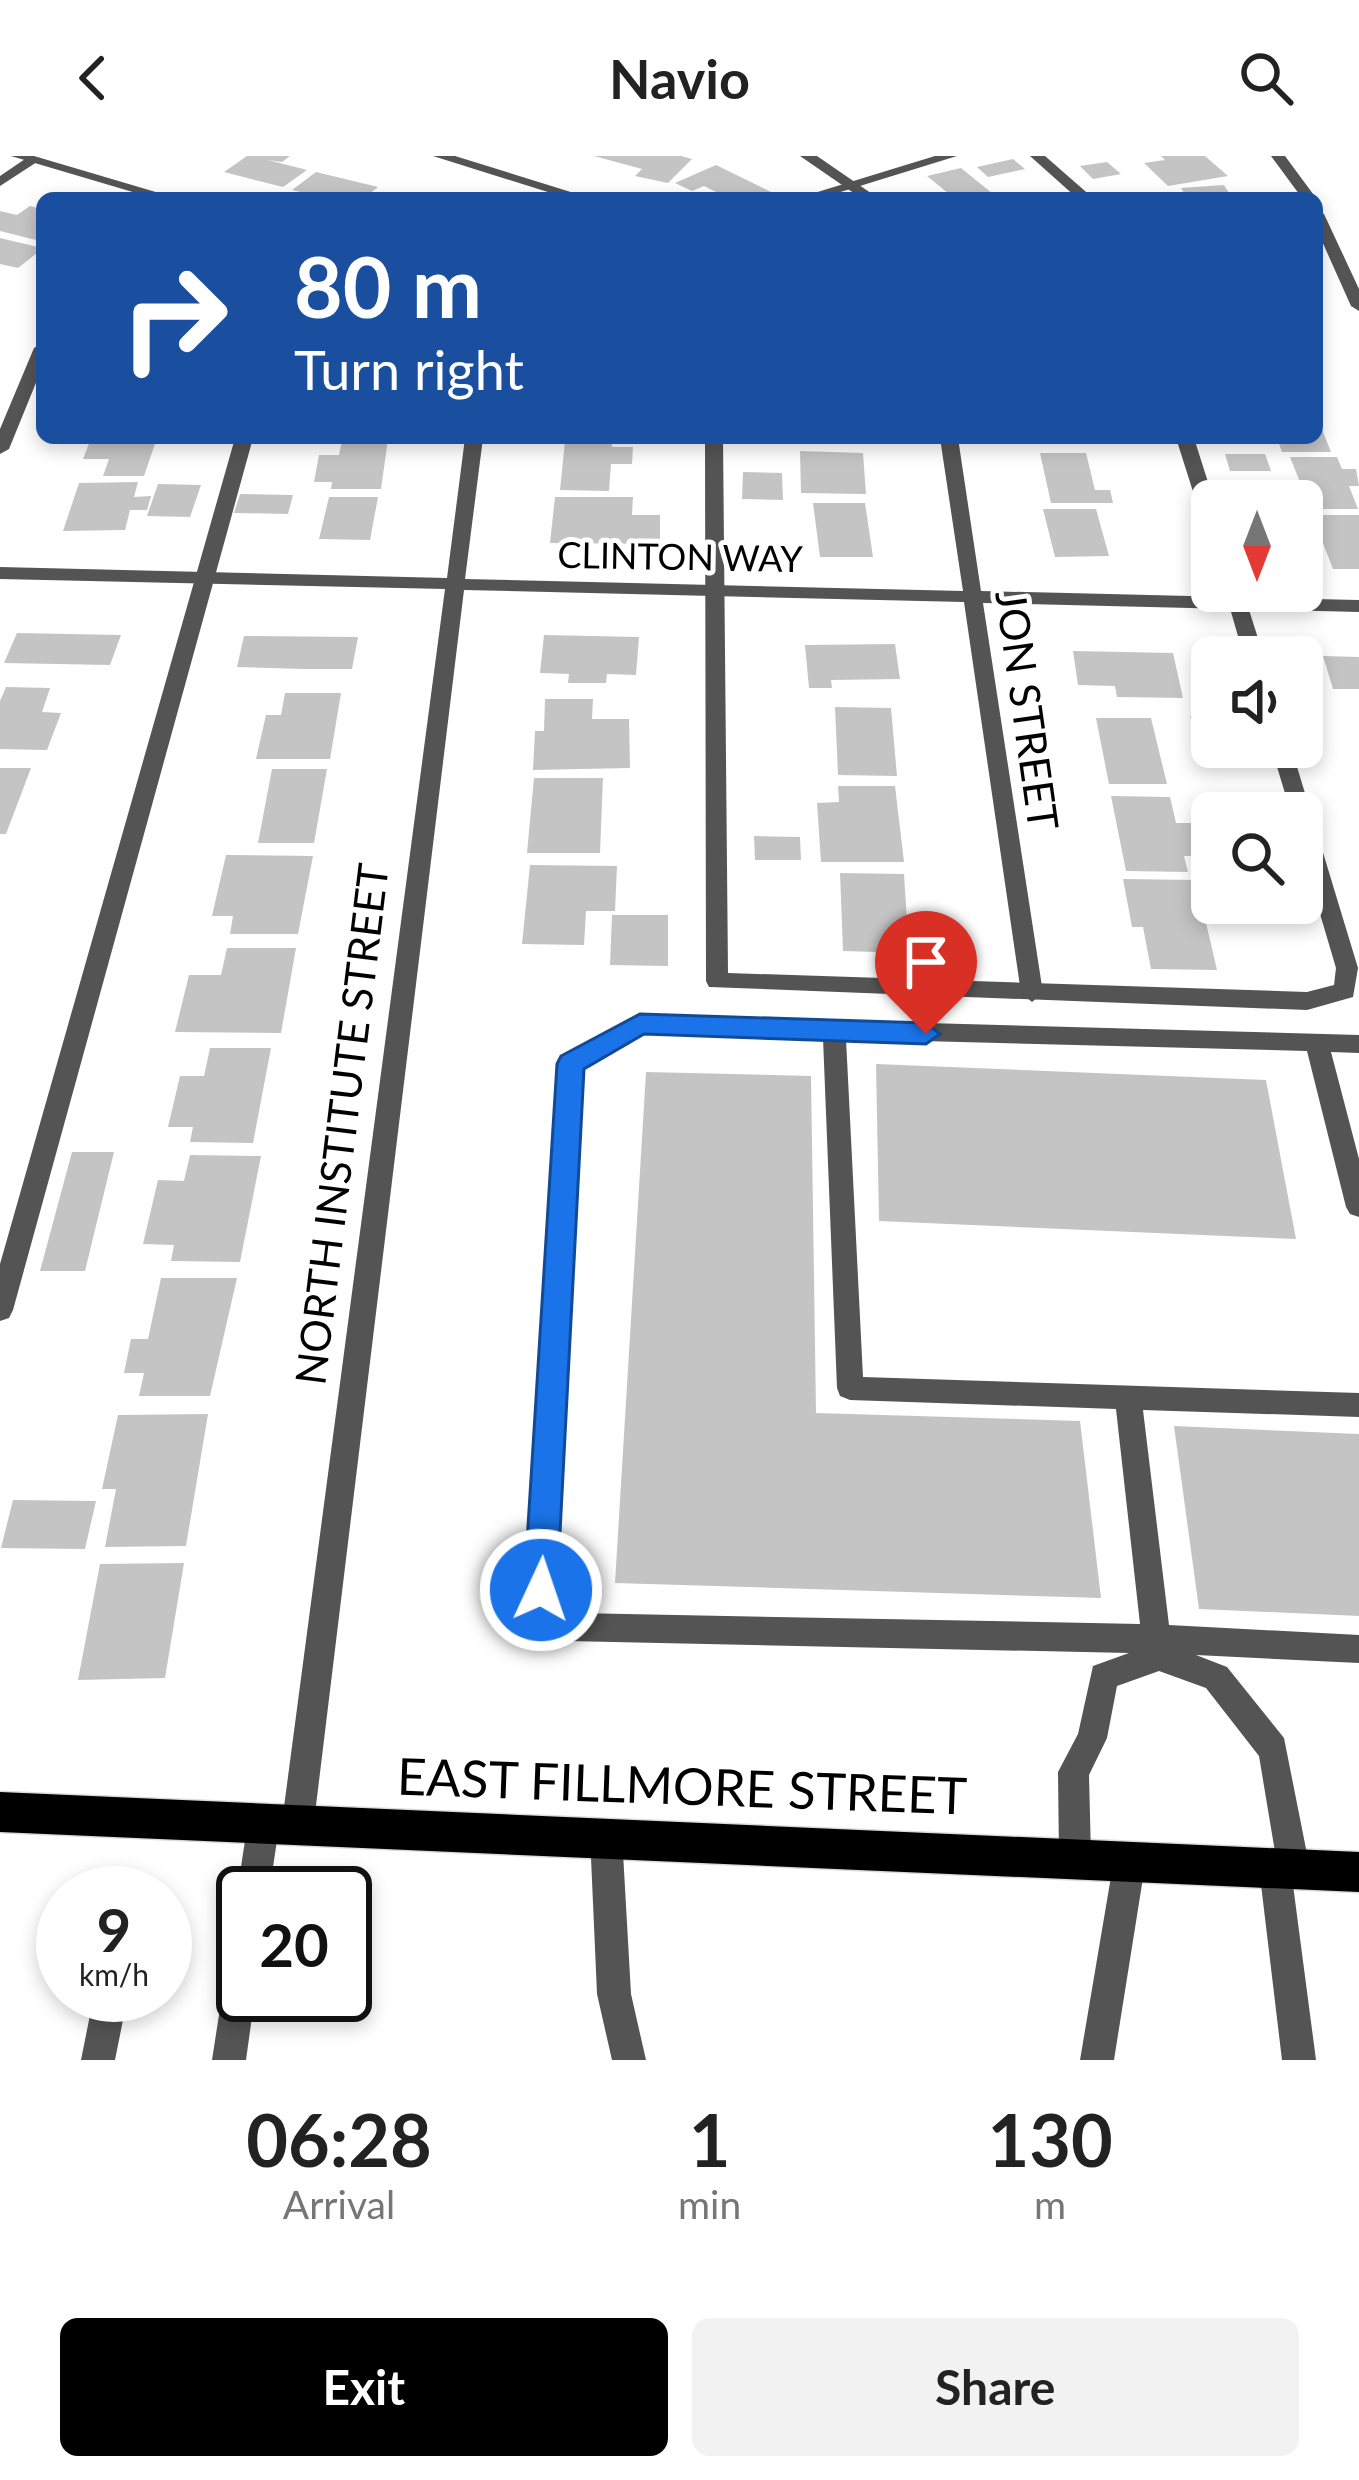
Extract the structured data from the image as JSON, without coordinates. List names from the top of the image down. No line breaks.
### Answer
{"streets":{"main road":["EAST FILLMORE STREET"],"street":["CLINTON WAY","JON STREET","NORTH INSTITUTE STREET"]},"crossings":[["CLINTON WAY","JON STREET"],["CLINTON WAY","NORTH INSTITUTE STREET"],["NORTH INSTITUTE STREET","EAST FILLMORE STREET"]],"north":"bottom","page":{"header":"Navio","turn":["80 m","Turn right"],"speed":"9 km/h","limit":"20","eta":["06:28","Arrival","1","min","130","m"],"buttons":["Exit","Share"]}}
